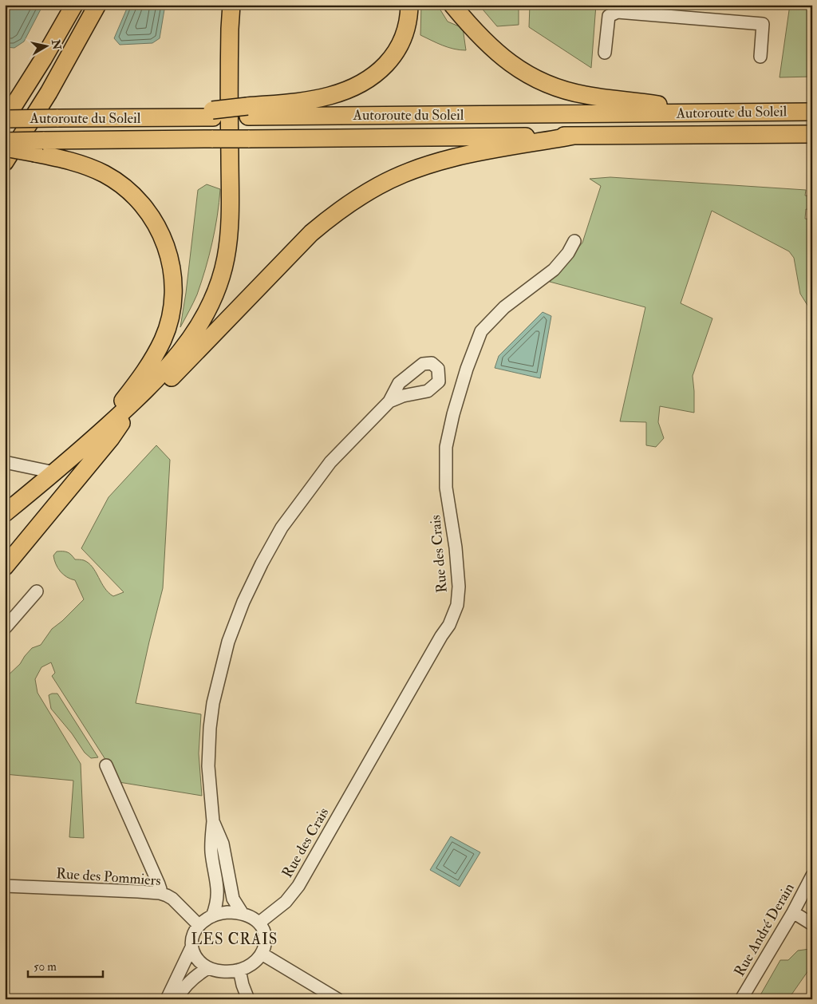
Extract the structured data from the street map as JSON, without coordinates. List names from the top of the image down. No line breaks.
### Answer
{"streets":{"highway":["Autoroute du Soleil"],"street":["Rue des Crais","Rue des Pommiers","Rue André Derain"]},"crossings":[["Rue des Crais","Rue des Pommiers"]],"districts":["LES CRAIS"],"scale_bar":"50 m","north":"right"}
